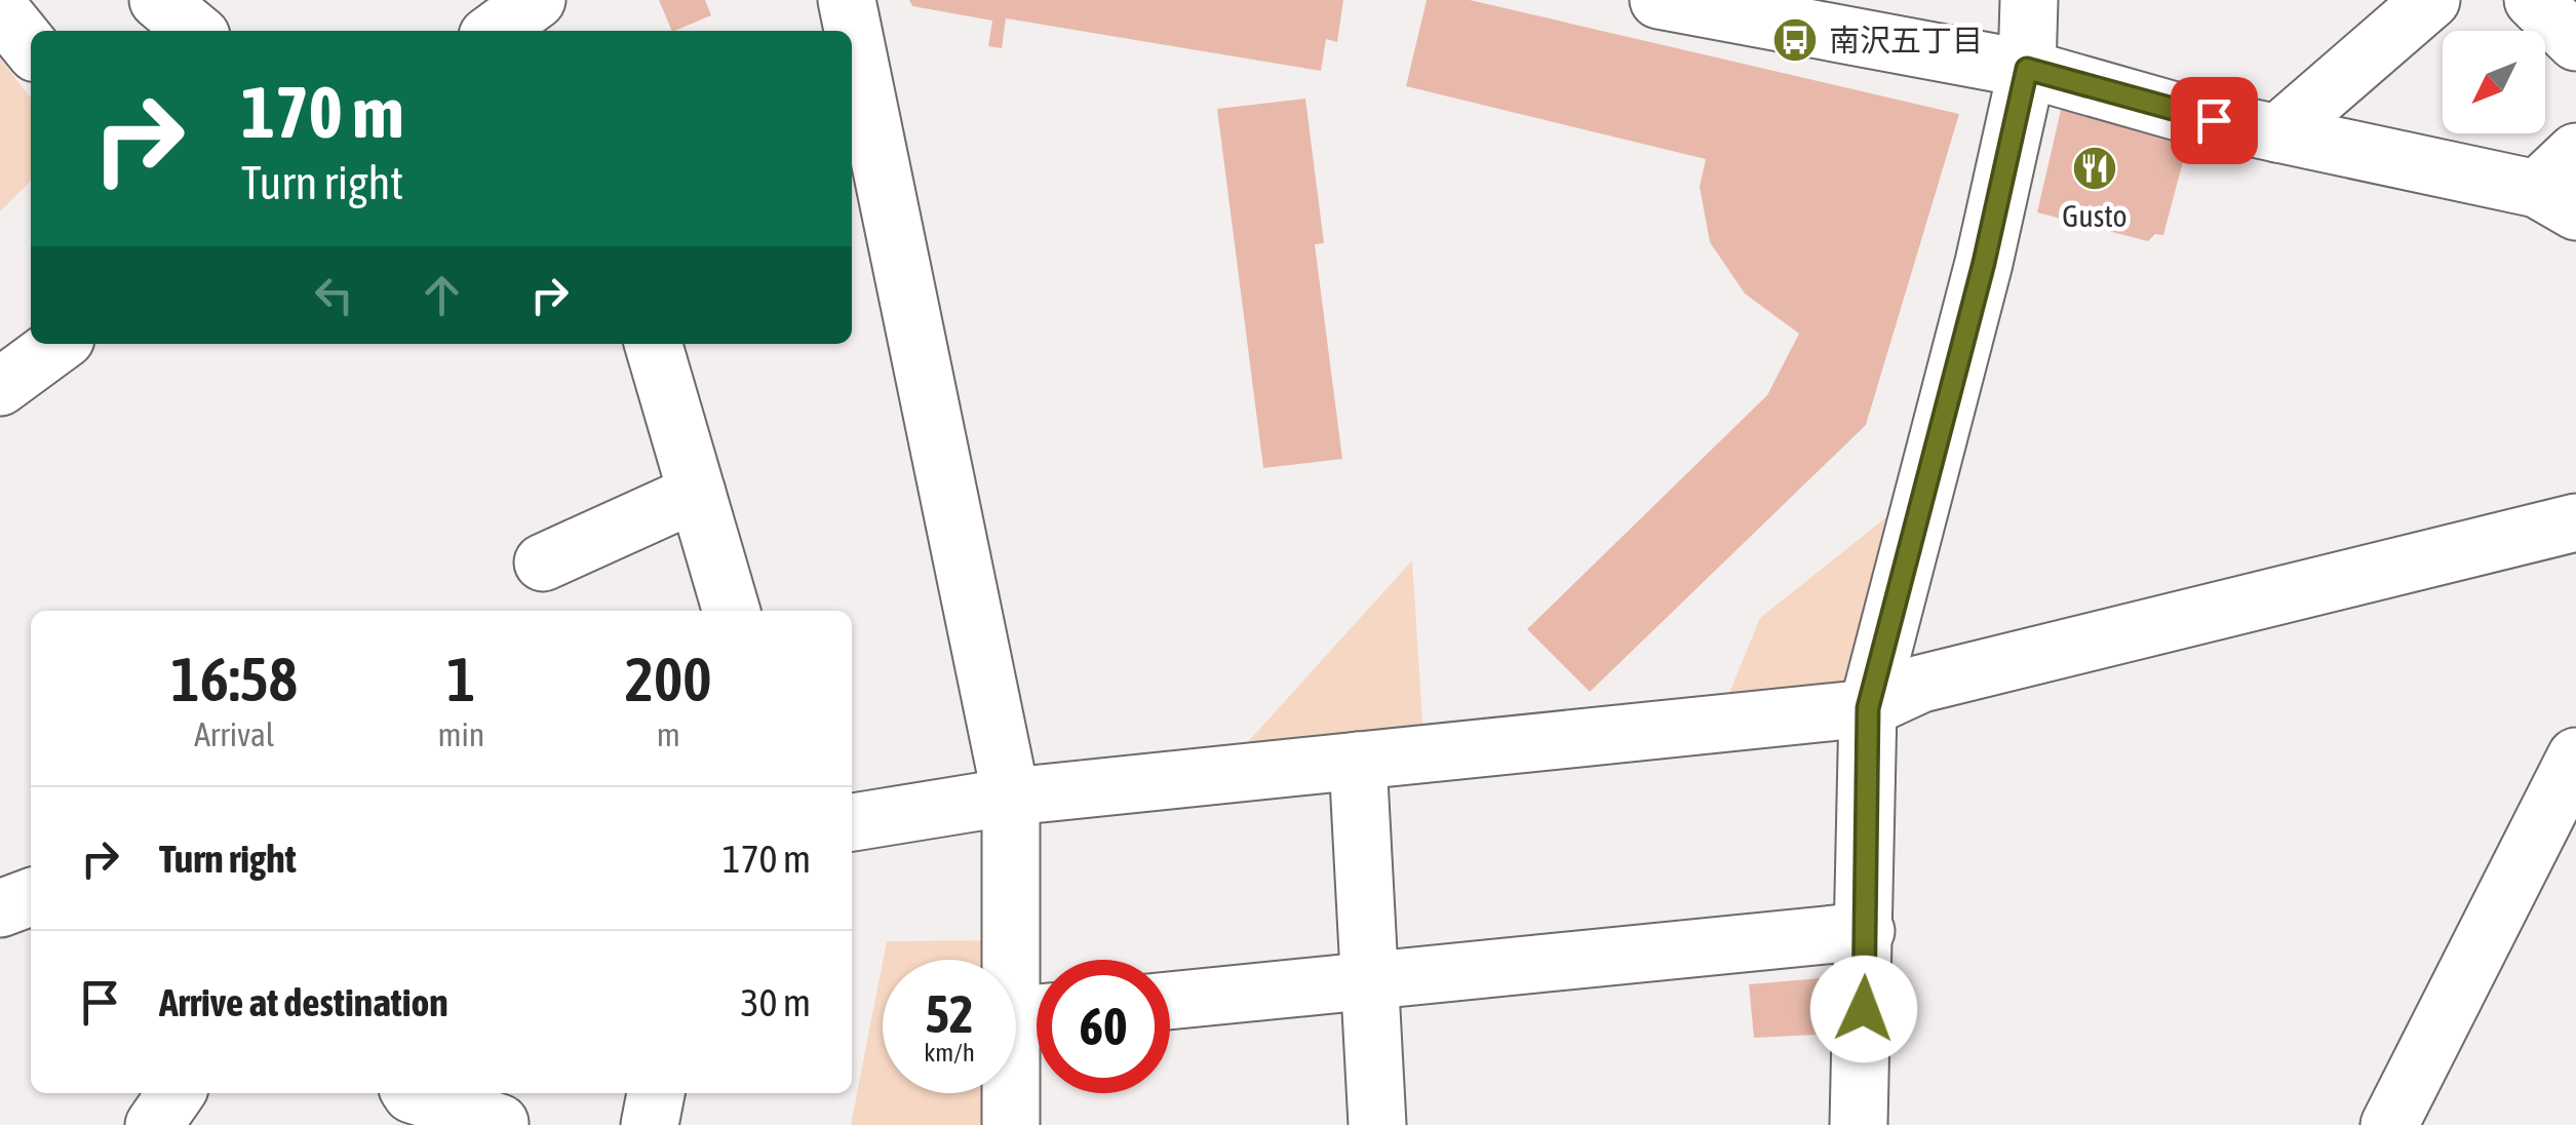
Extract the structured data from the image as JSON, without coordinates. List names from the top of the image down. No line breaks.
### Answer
{"places":{"bus stop":["南沢五丁目"],"restaurant":["Gusto"]},"north":"bottom left","page":{"turn":["170 m","Turn right"],"eta":["16:58","Arrival","1","min","200","m"],"list":[{"name":"Turn right","value":"170 m"},{"name":"Arrive at destination","value":"30 m"}],"speed":"52 km/h","limit":"60"}}
